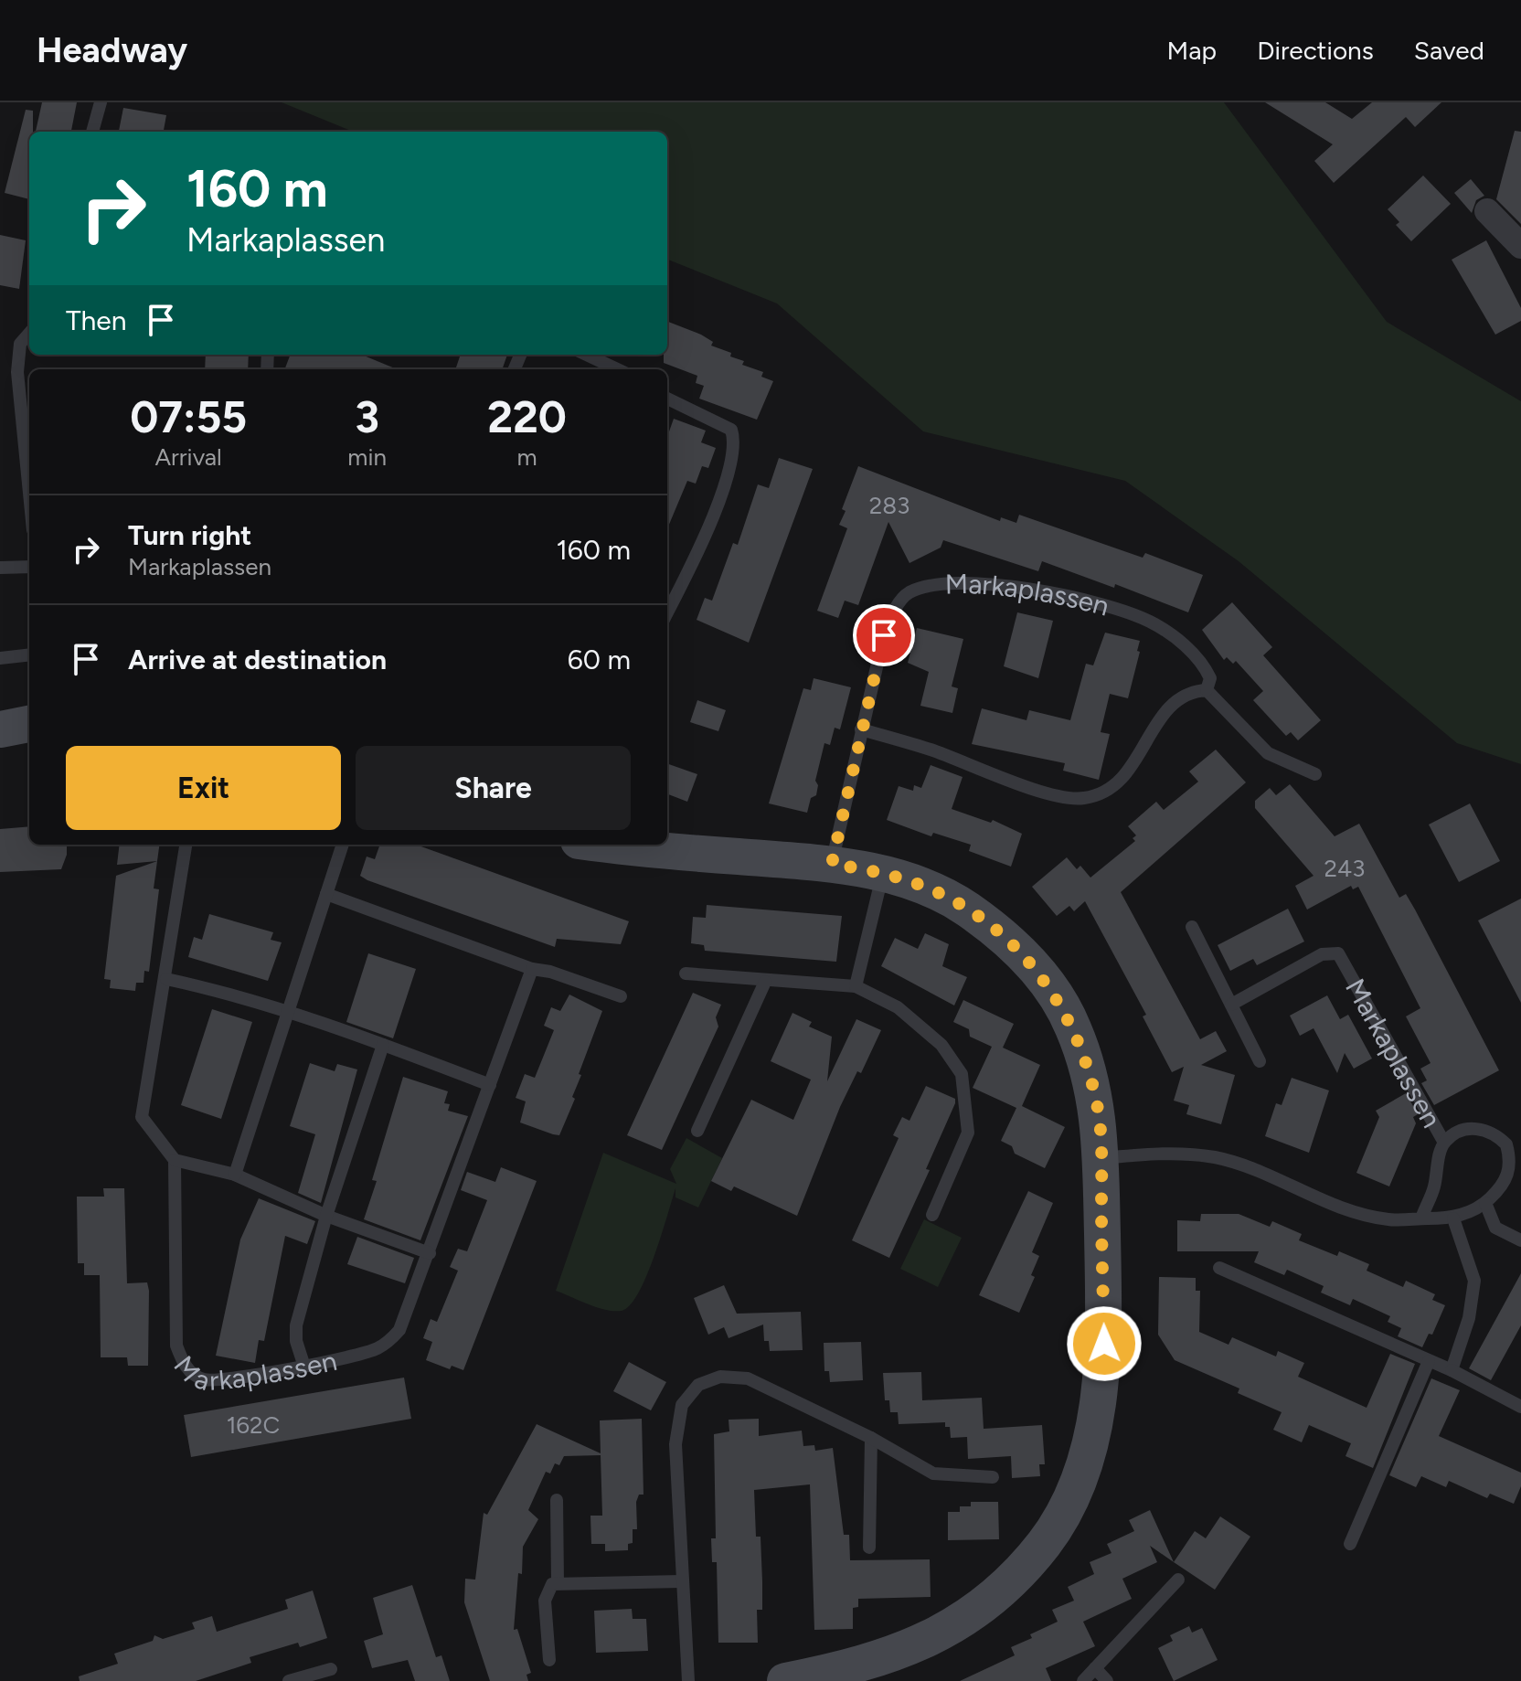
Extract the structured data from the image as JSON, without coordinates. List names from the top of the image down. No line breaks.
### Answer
{"streets":{"lane":["Markaplassen"]},"house_numbers":["283","243","162C"],"page":{"header":"Headway","nav":["Map","Directions","Saved"],"turn":["160 m","Markaplassen"],"then":"Then","eta":["07:55","Arrival","3","min","220","m"],"list":[{"name":"Turn right","note":"Markaplassen","value":"160 m"},{"name":"Arrive at destination","value":"60 m"}],"buttons":["Exit","Share"]}}
